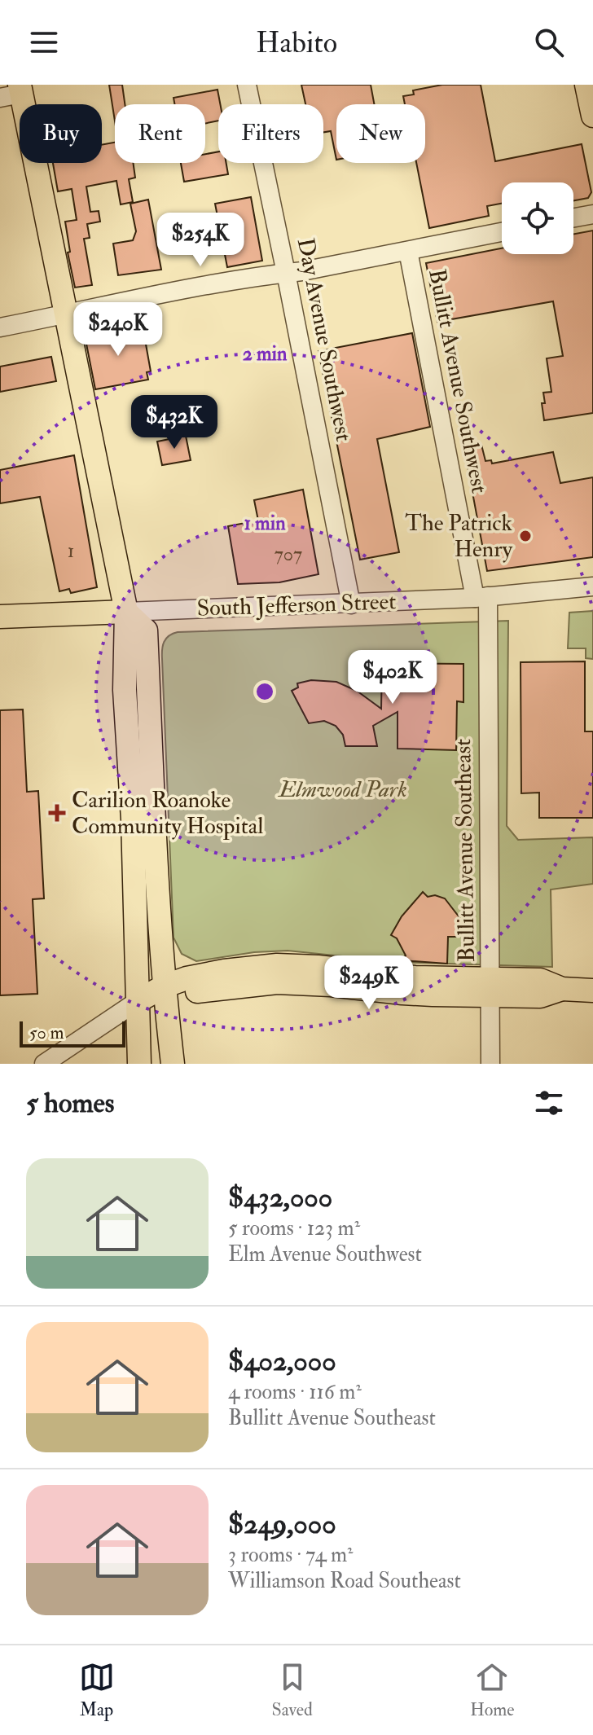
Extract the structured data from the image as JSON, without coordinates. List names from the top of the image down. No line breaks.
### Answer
{"streets":{"main road":["South Jefferson Street"],"street":["Day Avenue Southwest","Bullitt Avenue Southwest","Bullitt Avenue Southeast"]},"crossings":[["Day Avenue Southwest","South Jefferson Street"],["Bullitt Avenue Southwest","South Jefferson Street"],["Bullitt Avenue Southwest","Bullitt Avenue Southeast"],["South Jefferson Street","Bullitt Avenue Southeast"]],"parks":["Elmwood Park"],"places":{"other":["The Patrick Henry"],"health":["Carilion Roanoke Community Hospital"]},"house_numbers":["1","707"],"scale_bar":"50 m","page":{"header":"Habito","chip":["Buy","Rent","Filters","New"],"price":["$254K","$240K","$432K","$402K","$249K"],"scale":"50 m","heading":"5 homes","list":[{"name":"$432,000","note":"5 rooms · 123 m² · Elm Avenue Southwest"},{"name":"$402,000","note":"4 rooms · 116 m² · Bullitt Avenue Southeast"},{"name":"$249,000","note":"3 rooms · 74 m² · Williamson Road Southeast"}],"tabs":["Map","Saved","Home"]},"rings":["2 min","1 min"]}
